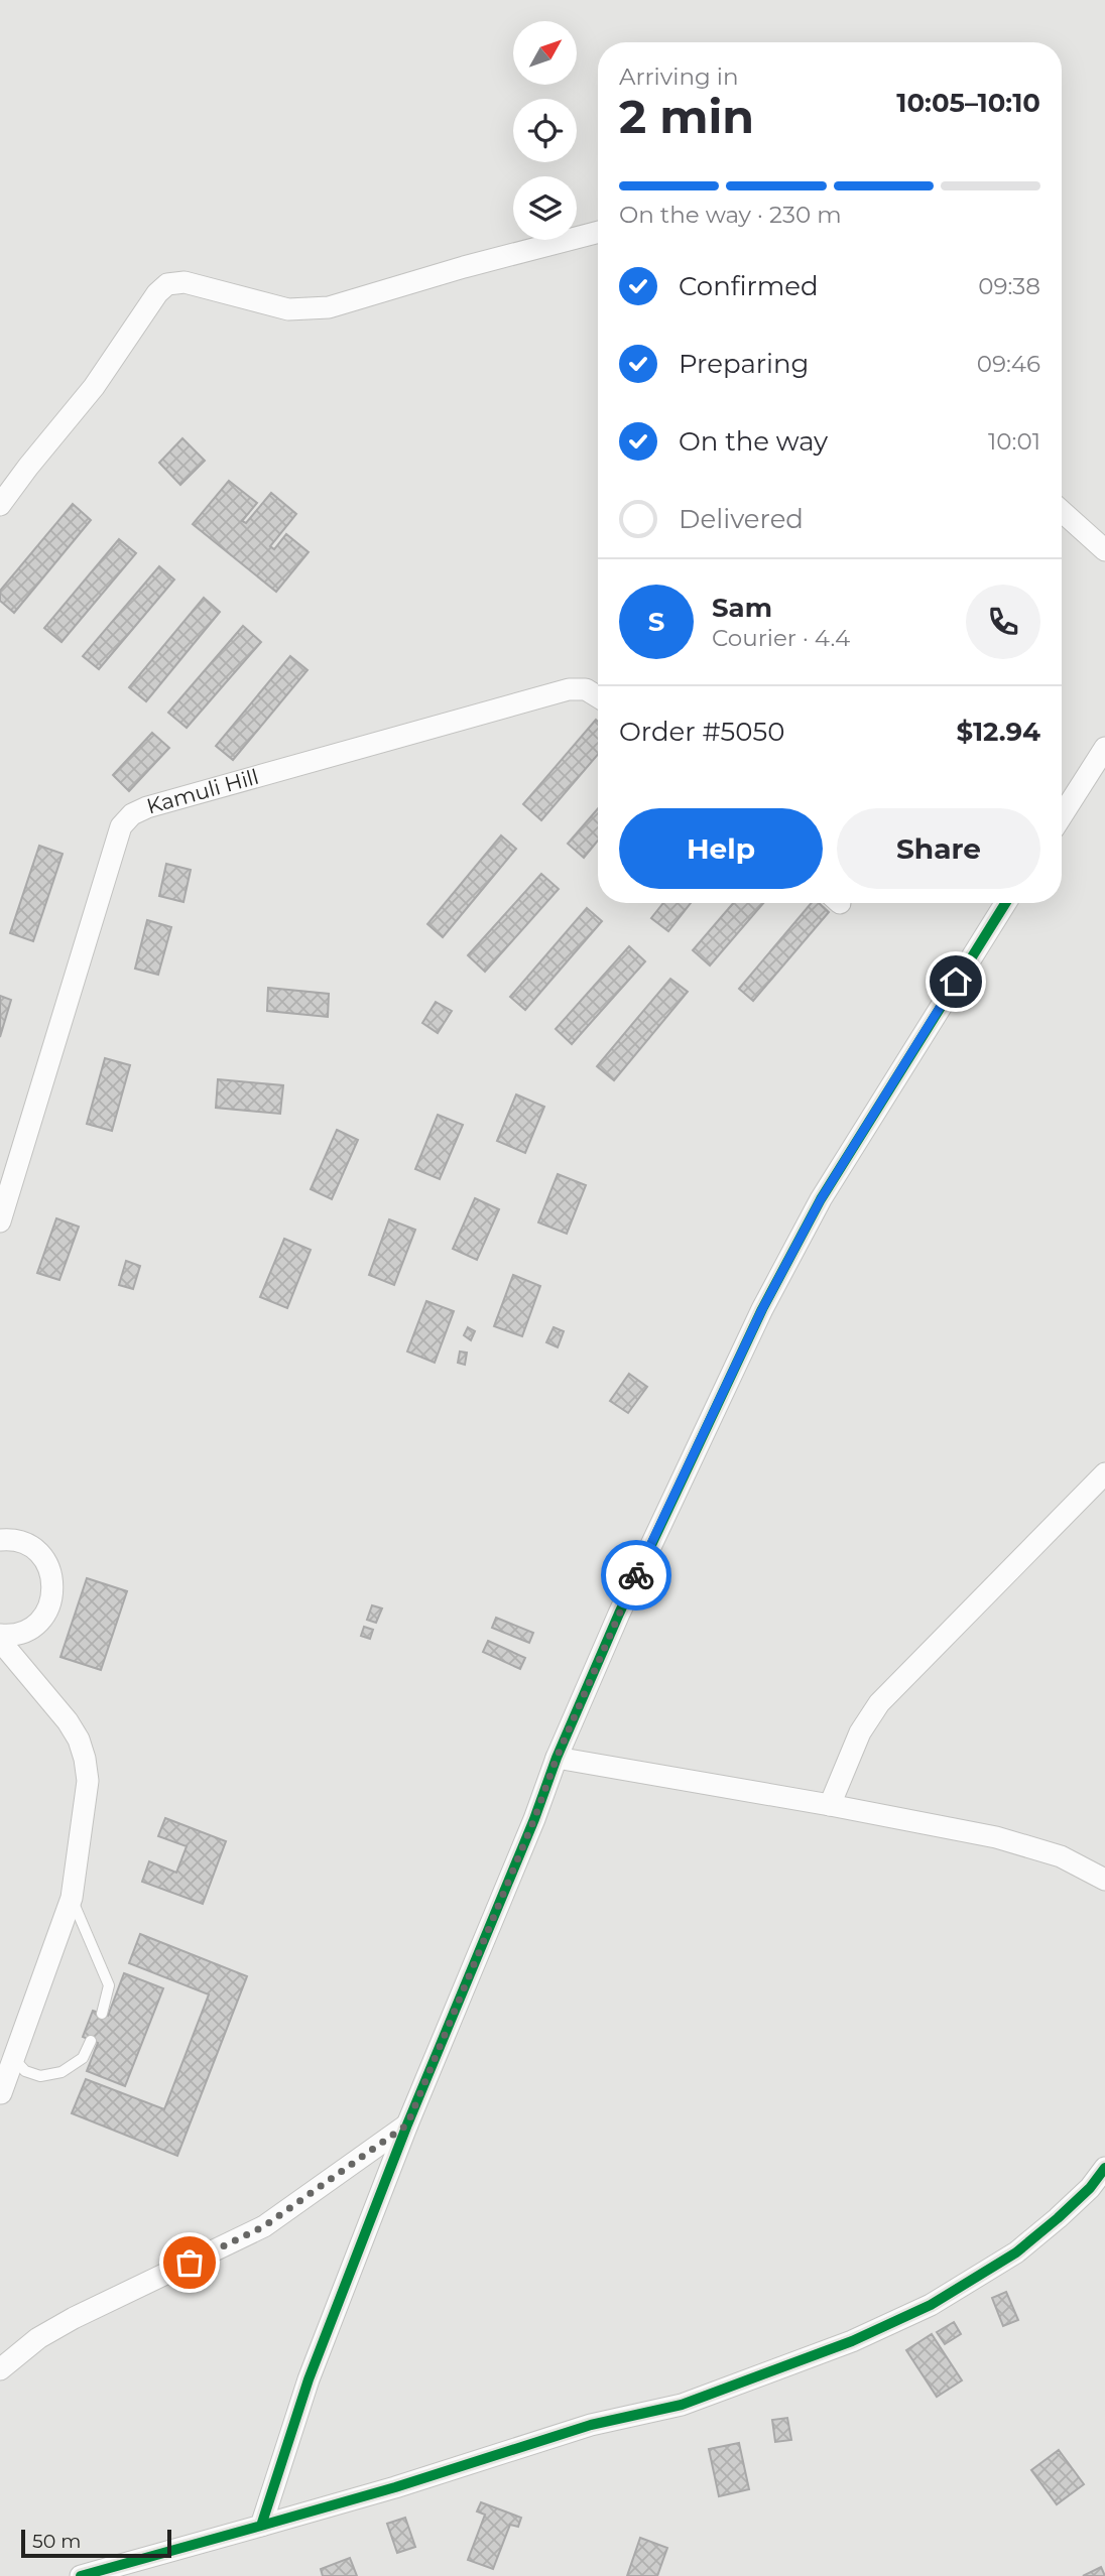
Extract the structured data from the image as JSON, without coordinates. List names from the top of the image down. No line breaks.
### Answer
{"streets":{"street":["Kamuli Hill"]},"scale_bar":"50 m","north":"top right","page":{"heading":["2 min","Arriving in","10:05–10:10"],"panel":["Sam","Courier · 4.4","Order #5050","$12.94"],"bar":"On the way · 230 m","list":[["Confirmed","09:38"],["Preparing","09:46"],["On the way","10:01"],"Delivered"],"round":"S","buttons":["Help","Share"],"scale":"50 m"}}
